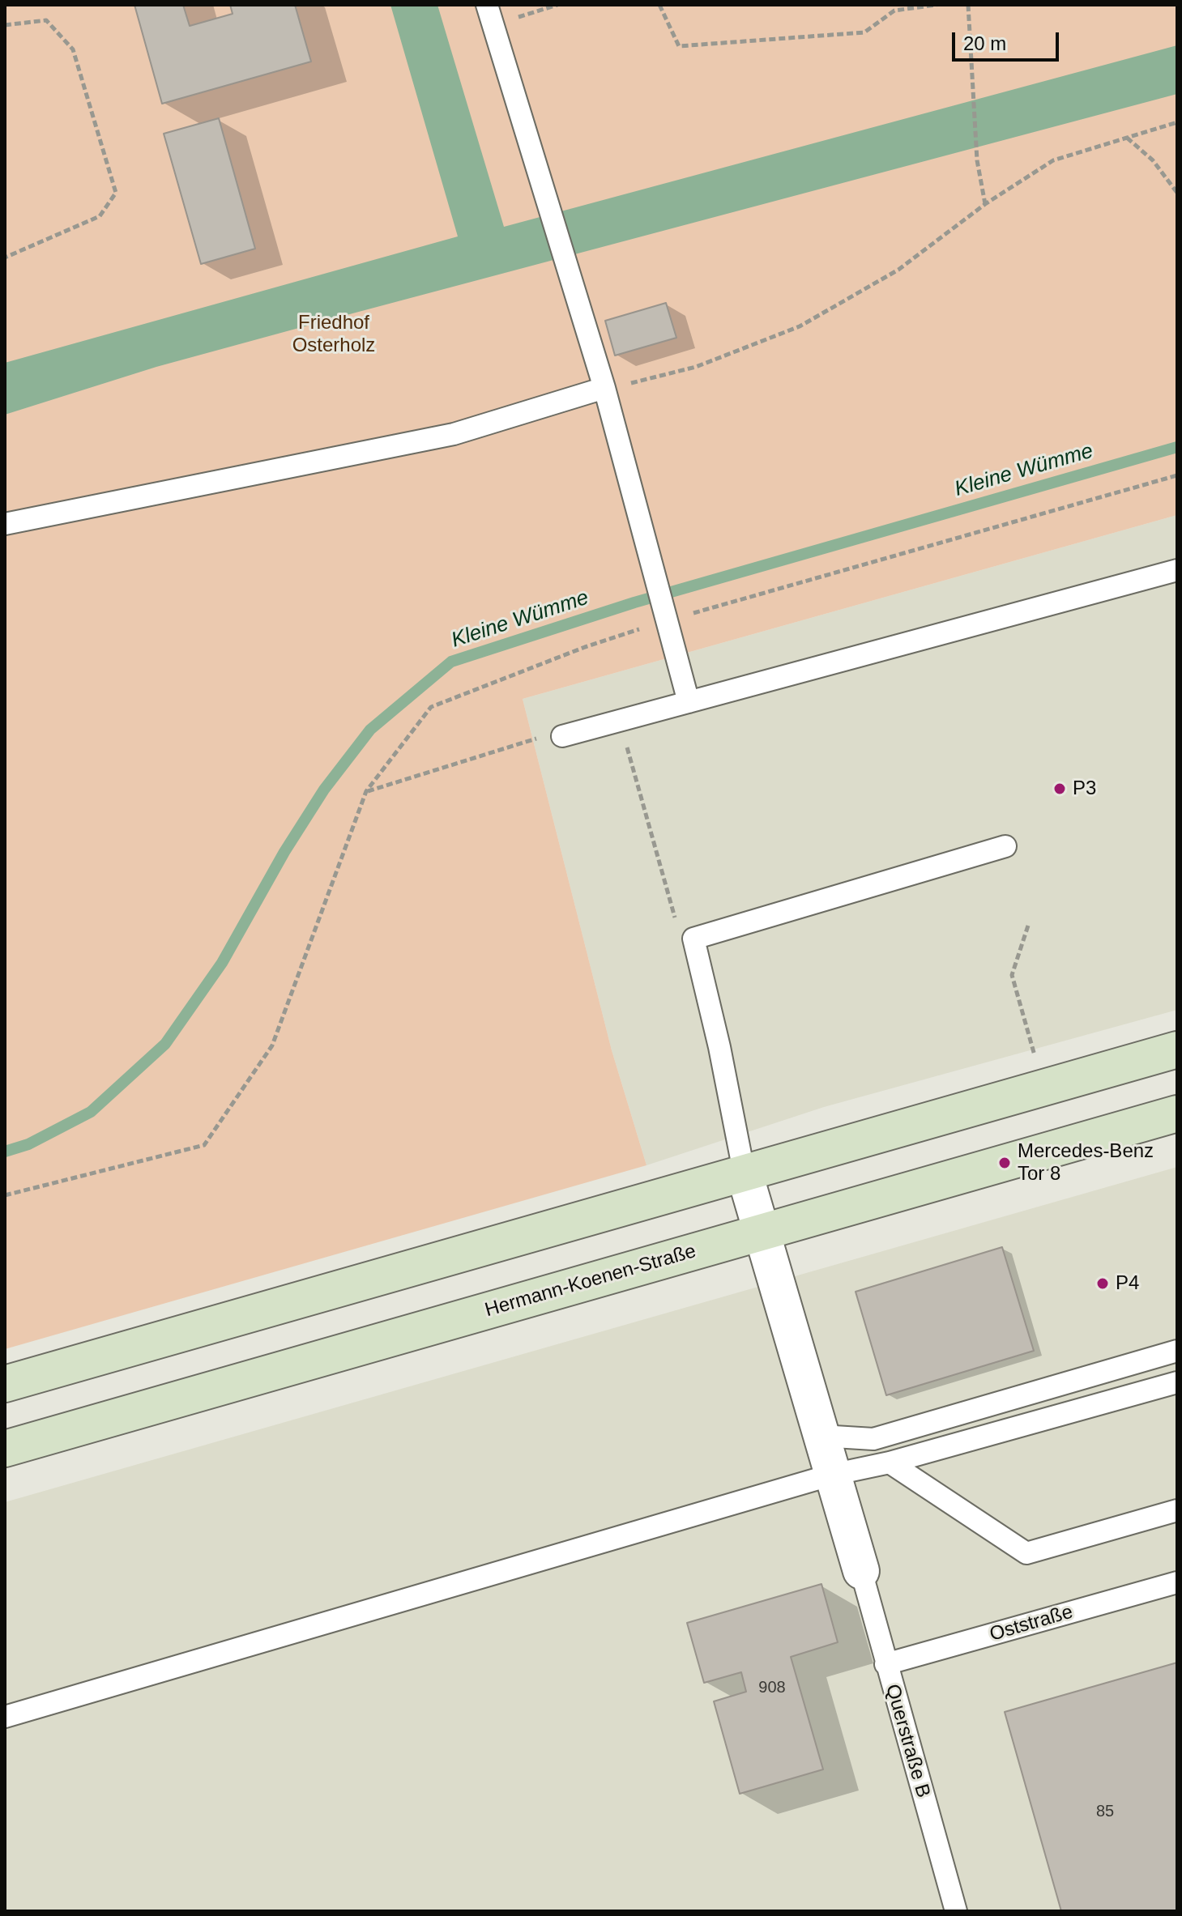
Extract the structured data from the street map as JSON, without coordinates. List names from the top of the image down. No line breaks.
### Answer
{"streets":{"main road":["Hermann-Koenen-Straße"],"lane":["Oststraße","Querstraße B"]},"crossings":[["Oststraße","Querstraße B"]],"water":["Kleine Wümme"],"parks":["Friedhof Osterholz"],"places":["P3","Mercedes-Benz Tor 8","P4"],"house_numbers":["908","85"],"scale_bar":"20 m"}
